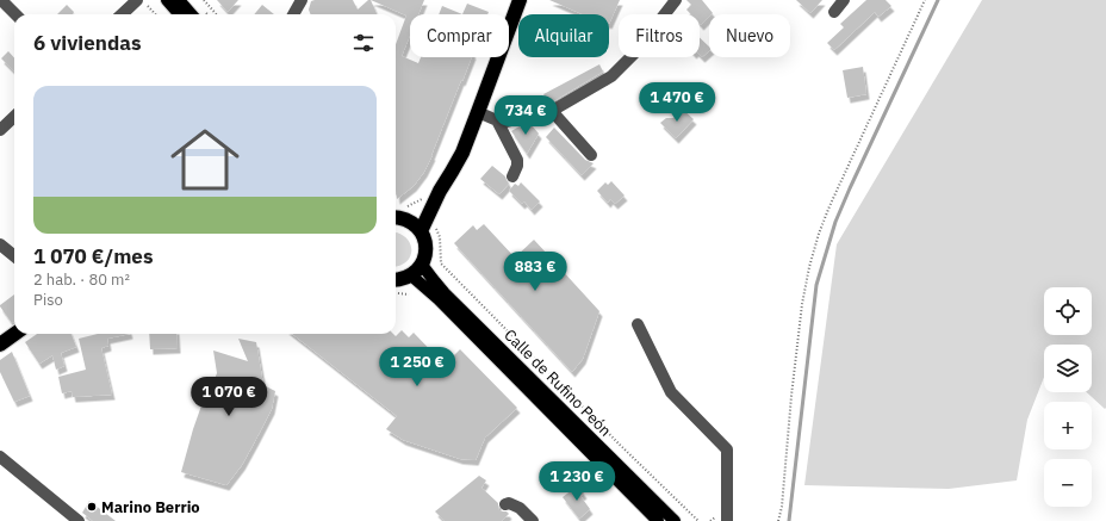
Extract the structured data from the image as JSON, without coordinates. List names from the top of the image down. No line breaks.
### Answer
{"streets":{"main road":["Calle de Rufino Peón"]},"places":["Marino Berrio"],"page":{"chip":["Comprar","Alquilar","Filtros","Nuevo"],"heading":"6 viviendas","list":[{"name":"1 070 €/mes","note":"2 hab. · 80 m² · Piso"}],"price":["1 470 €","734 €","883 €","1 250 €","1 070 €","1 230 €"],"map_buttons":["+","−"]}}
